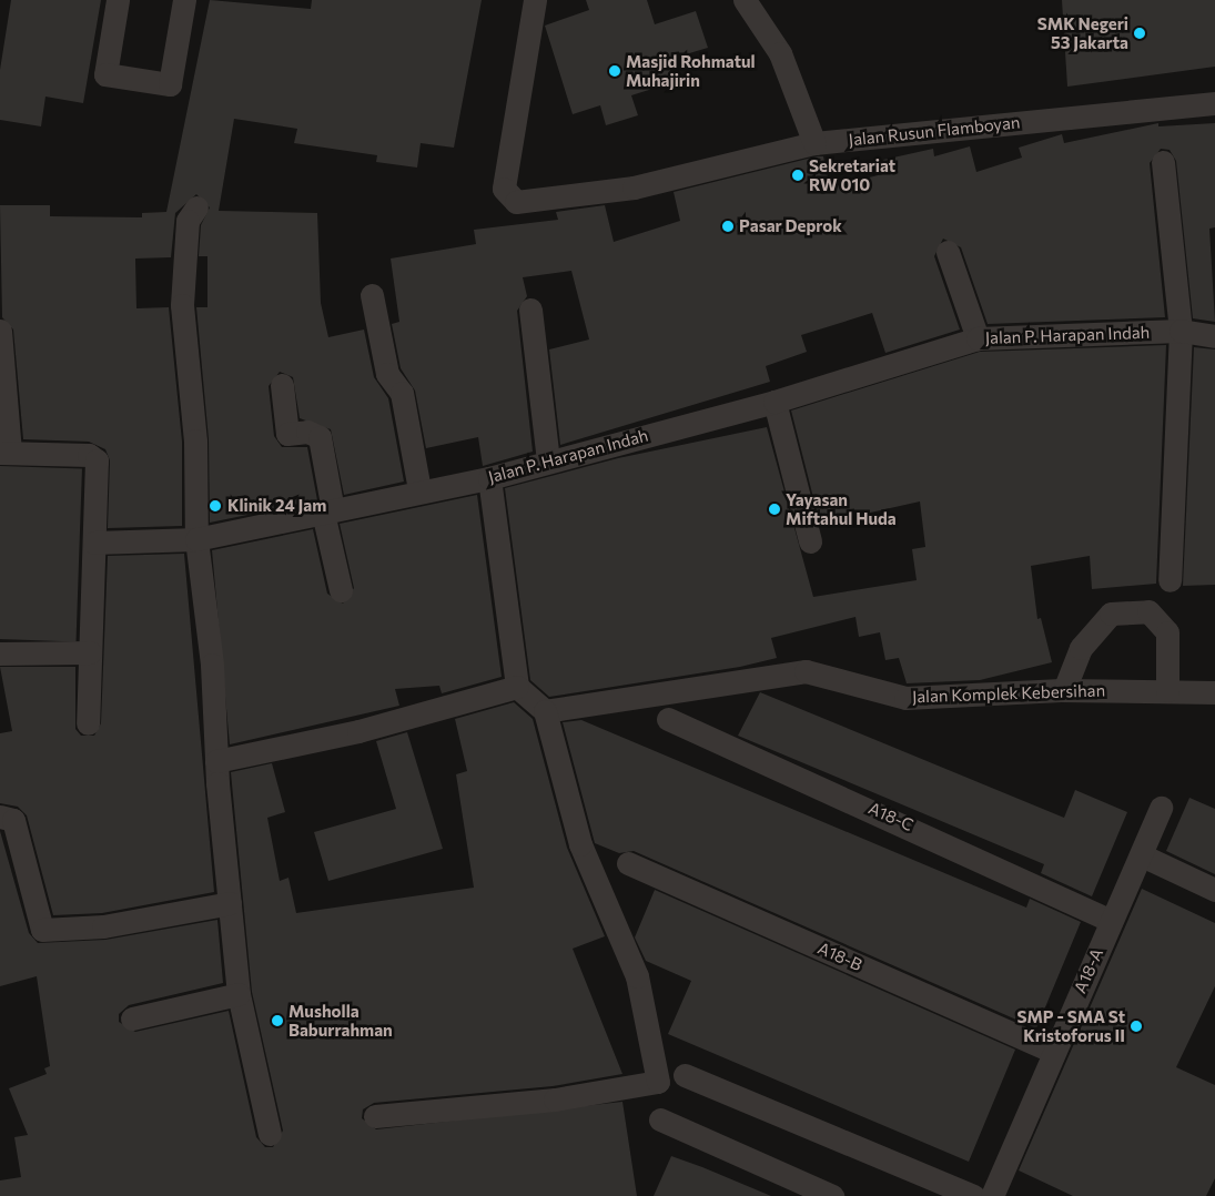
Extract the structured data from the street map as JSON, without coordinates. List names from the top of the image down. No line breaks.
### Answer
{"streets":{"street":["Jalan Rusun Flamboyan","Jalan P. Harapan Indah","Jalan Komplek Kebersihan","A18-C","A18-B","A18-A"]},"crossings":[["A18-C","A18-A"],["A18-B","A18-A"]],"places":["SMK Negeri 53 Jakarta","Masjid Rohmatul Muhajirin","Sekretariat RW 010","Pasar Deprok","Klinik 24 Jam","Yayasan Miftahul Huda","Musholla Baburrahman","SMP - SMA St Kristoforus II"]}
